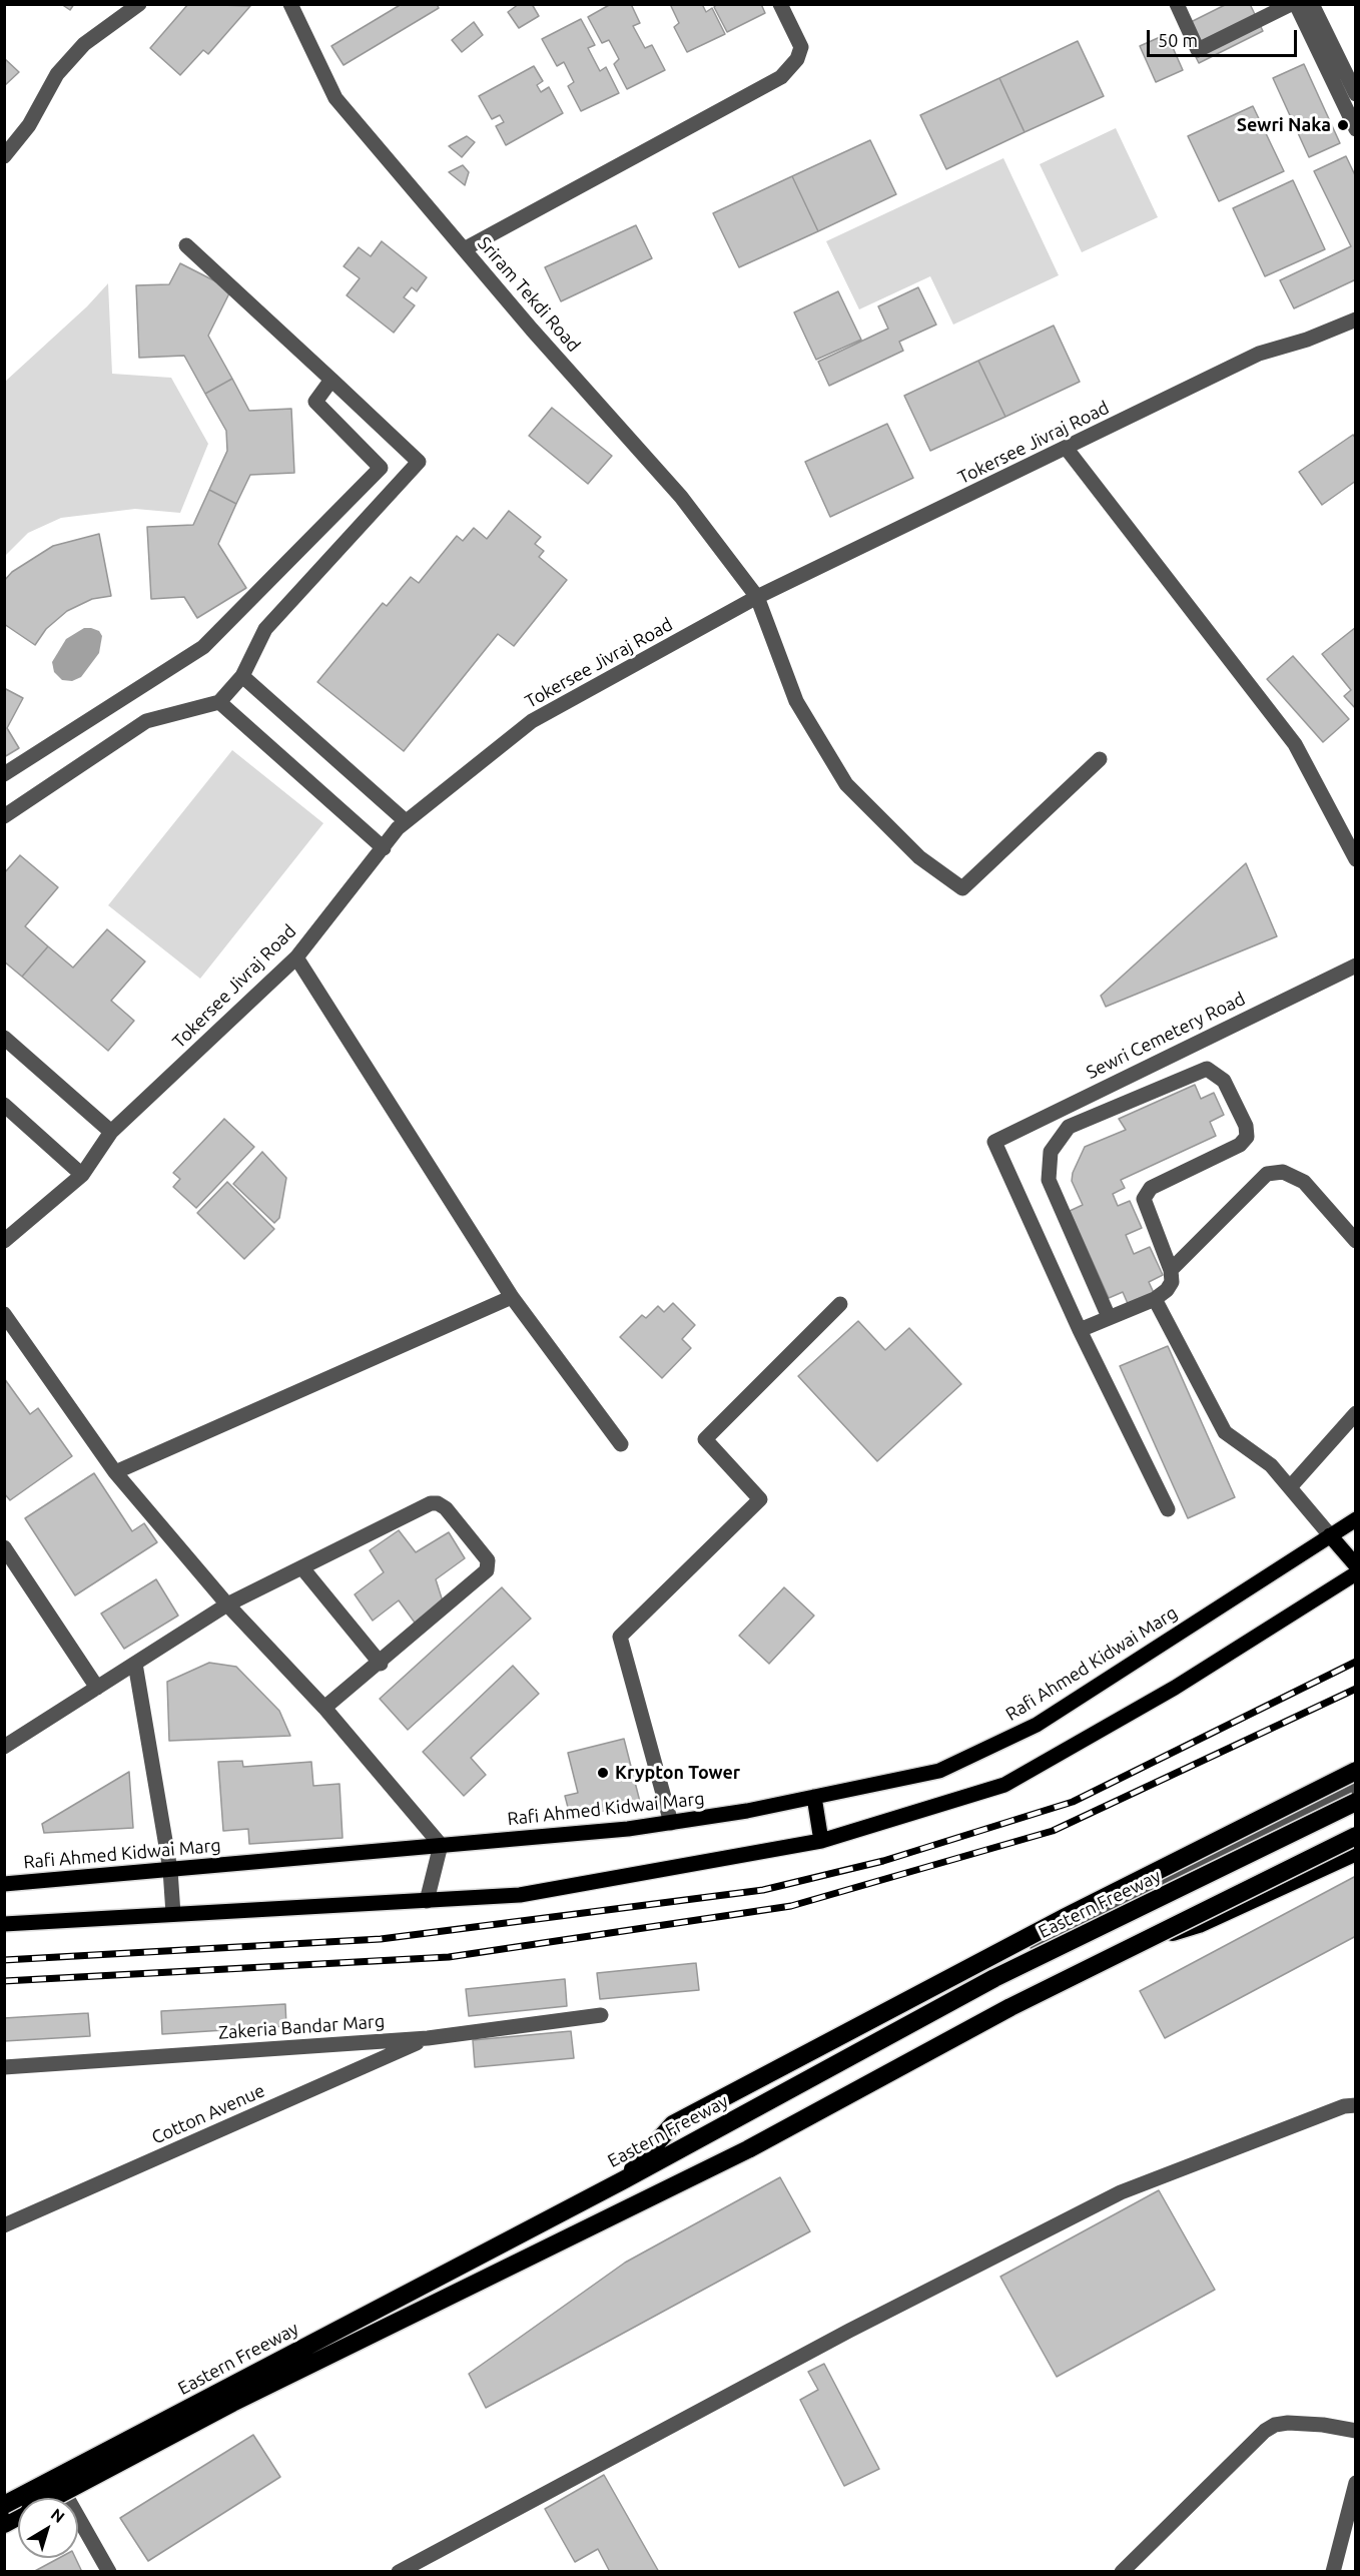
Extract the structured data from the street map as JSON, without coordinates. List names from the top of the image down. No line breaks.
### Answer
{"streets":{"highway":["Eastern Freeway"],"main road":["Rafi Ahmed Kidwai Marg"],"street":["Sriram Tekdi Road","Tokersee Jivraj Road","Sewri Cemetery Road","Zakeria Bandar Marg","Cotton Avenue"]},"crossings":[["Sriram Tekdi Road","Tokersee Jivraj Road"],["Zakeria Bandar Marg","Cotton Avenue"]],"places":["Sewri Naka","Krypton Tower"],"scale_bar":"50 m","north":"top right"}
